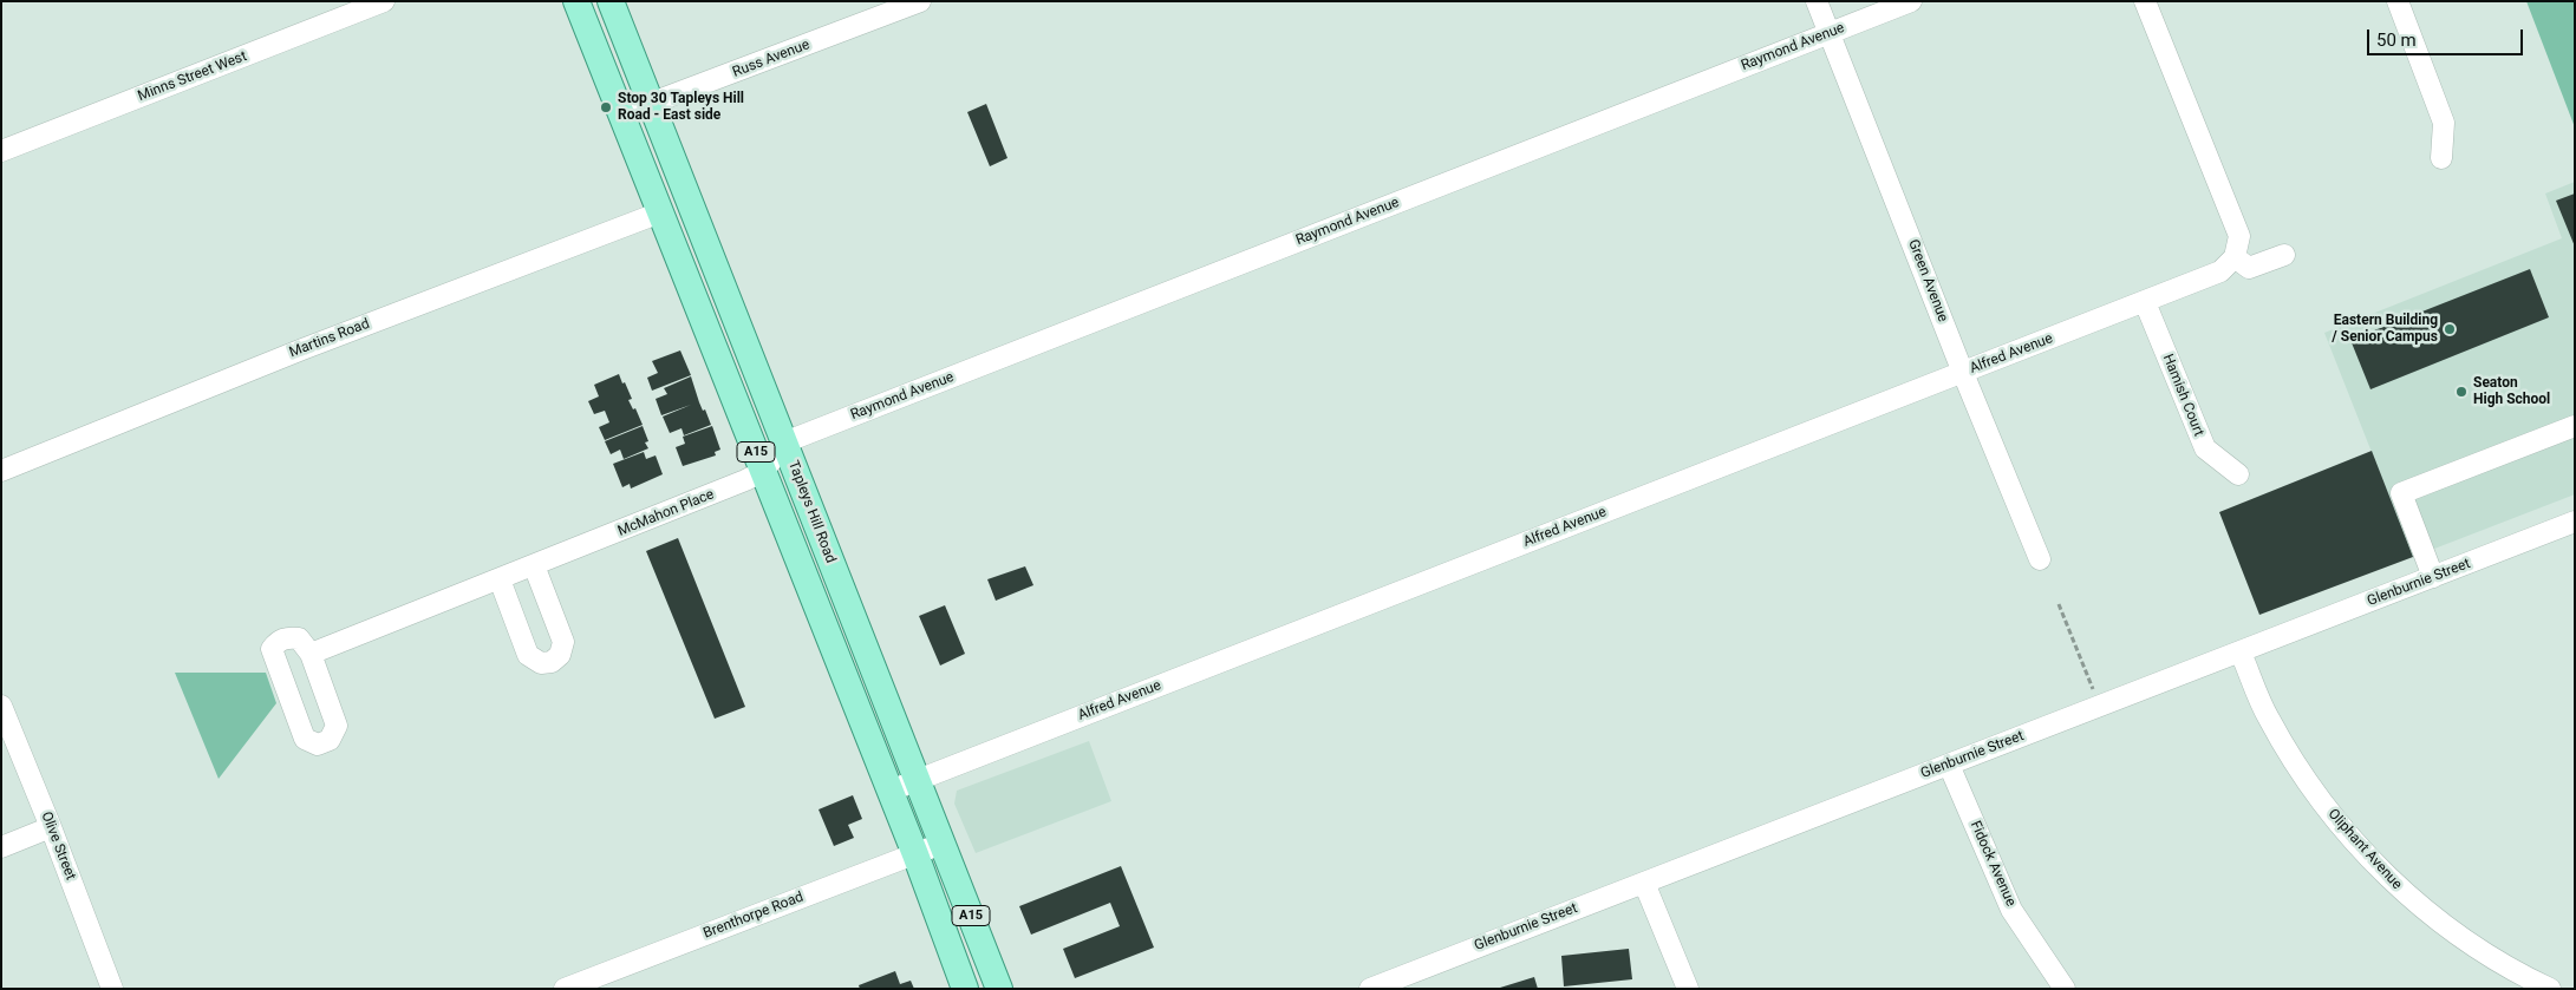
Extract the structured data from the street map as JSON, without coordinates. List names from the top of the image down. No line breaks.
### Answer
{"streets":{"main road":["A15","Tapleys Hill Road"],"street":["Raymond Avenue","Russ Avenue","Minns Street West","Green Avenue","Martins Road","Alfred Avenue","Hamish Court","McMahon Place","Glenburnie Street","Olive Street","Oliphant Avenue","Fidock Avenue","Brenthorpe Road"]},"crossings":[["Raymond Avenue","Green Avenue"],["Raymond Avenue","Tapleys Hill Road"],["Raymond Avenue","McMahon Place"],["Russ Avenue","Tapleys Hill Road"],["Green Avenue","Alfred Avenue"],["Martins Road","Tapleys Hill Road"],["Alfred Avenue","Hamish Court"],["Alfred Avenue","Tapleys Hill Road"],["Tapleys Hill Road","McMahon Place"],["Tapleys Hill Road","Brenthorpe Road"],["Glenburnie Street","Oliphant Avenue"],["Glenburnie Street","Fidock Avenue"]],"places":["Stop 30 Tapleys Hill Road - East side","Eastern Building / Senior Campus","Seaton High School"],"scale_bar":"50 m"}
